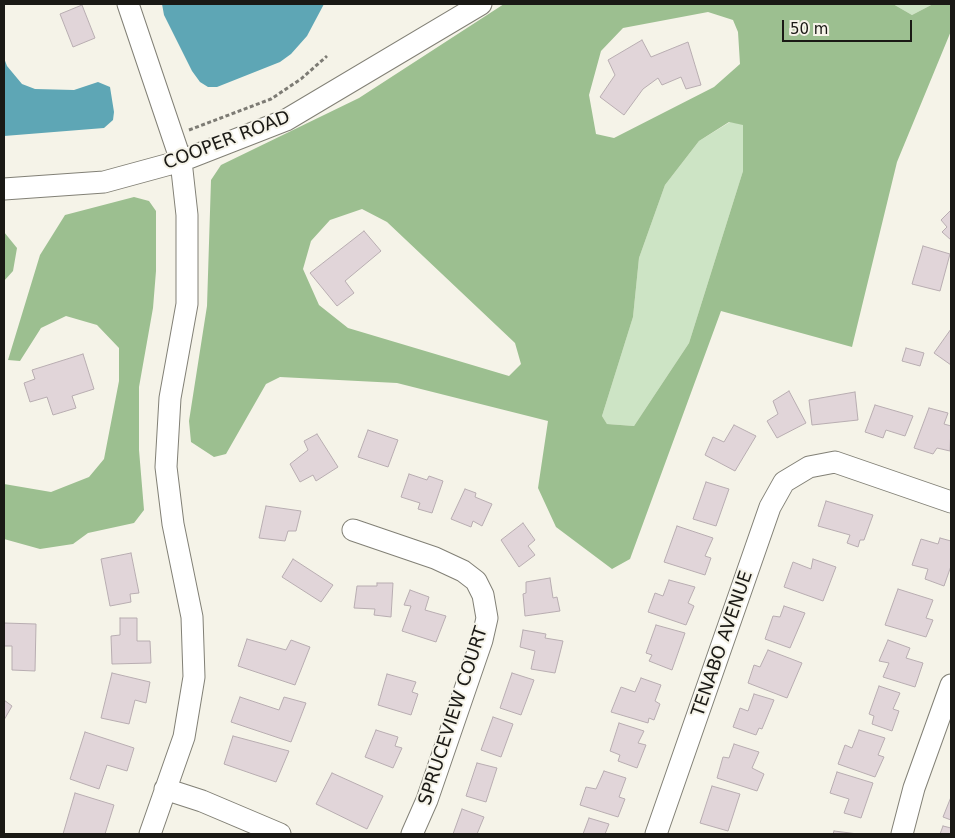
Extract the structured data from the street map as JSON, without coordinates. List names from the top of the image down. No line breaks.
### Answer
{"streets":{"street":["COOPER ROAD","TENABO AVENUE","SPRUCEVIEW COURT"]},"scale_bar":"50 m"}
